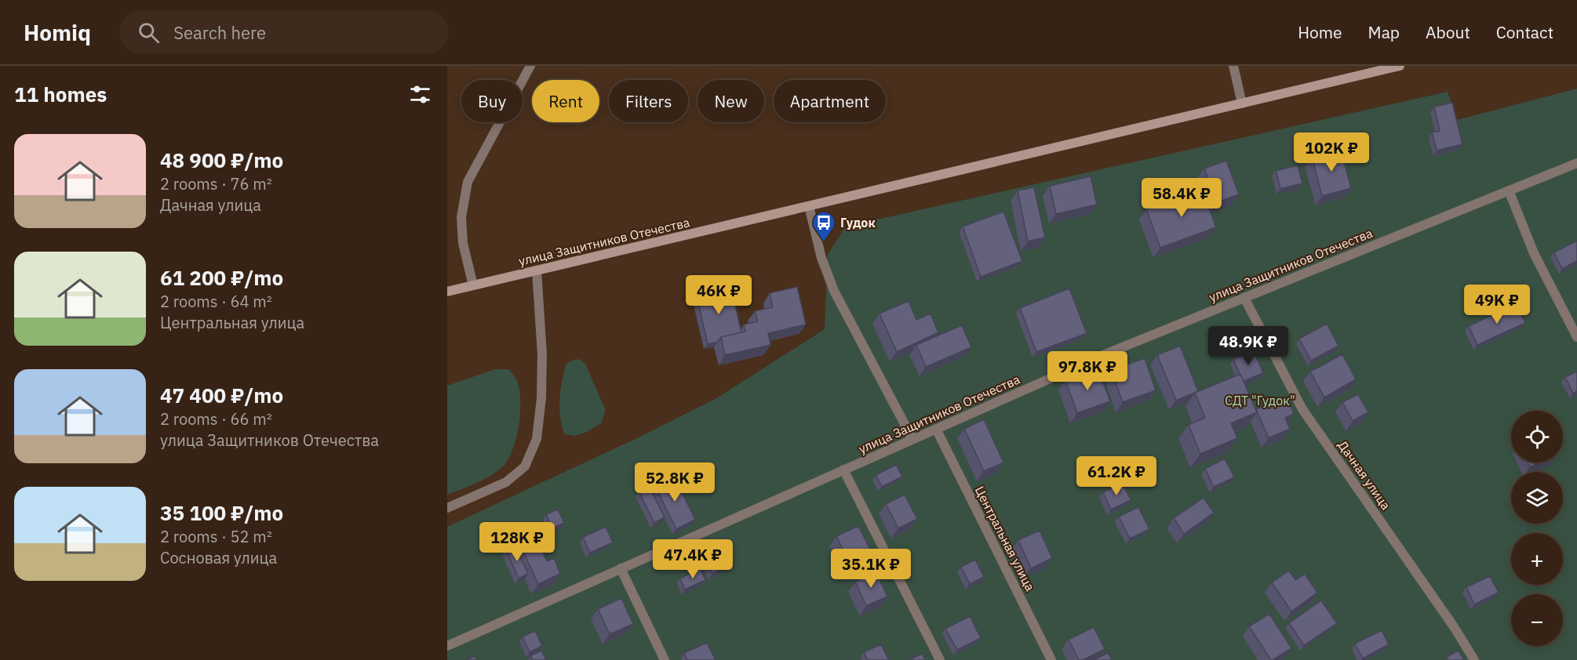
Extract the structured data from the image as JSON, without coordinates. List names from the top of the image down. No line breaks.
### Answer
{"streets":{"main road":["улица Защитников Отечества"],"street":["Дачная улица","Центральная улица"]},"crossings":[["улица Защитников Отечества","Дачная улица"],["улица Защитников Отечества","Центральная улица"]],"parks":["СДТ \"Гудок\""],"places":{"bus stop":["Гудок"]},"page":{"header":"Homiq","search":"Search here","nav":["Home","Map","About","Contact"],"heading":"11 homes","chip":["Buy","Rent","Filters","New","Apartment"],"list":[{"name":"48 900 ₽/mo","note":"2 rooms · 76 m² · Дачная улица"},{"name":"61 200 ₽/mo","note":"2 rooms · 64 m² · Центральная улица"},{"name":"47 400 ₽/mo","note":"2 rooms · 66 m² · улица Защитников Отечества"},{"name":"35 100 ₽/mo","note":"2 rooms · 52 m² · Сосновая улица"}],"price":["102K ₽","58.4K ₽","46K ₽","49K ₽","48.9K ₽","97.8K ₽","61.2K ₽","52.8K ₽","128K ₽","47.4K ₽","35.1K ₽"],"map_buttons":["+","−"]}}
